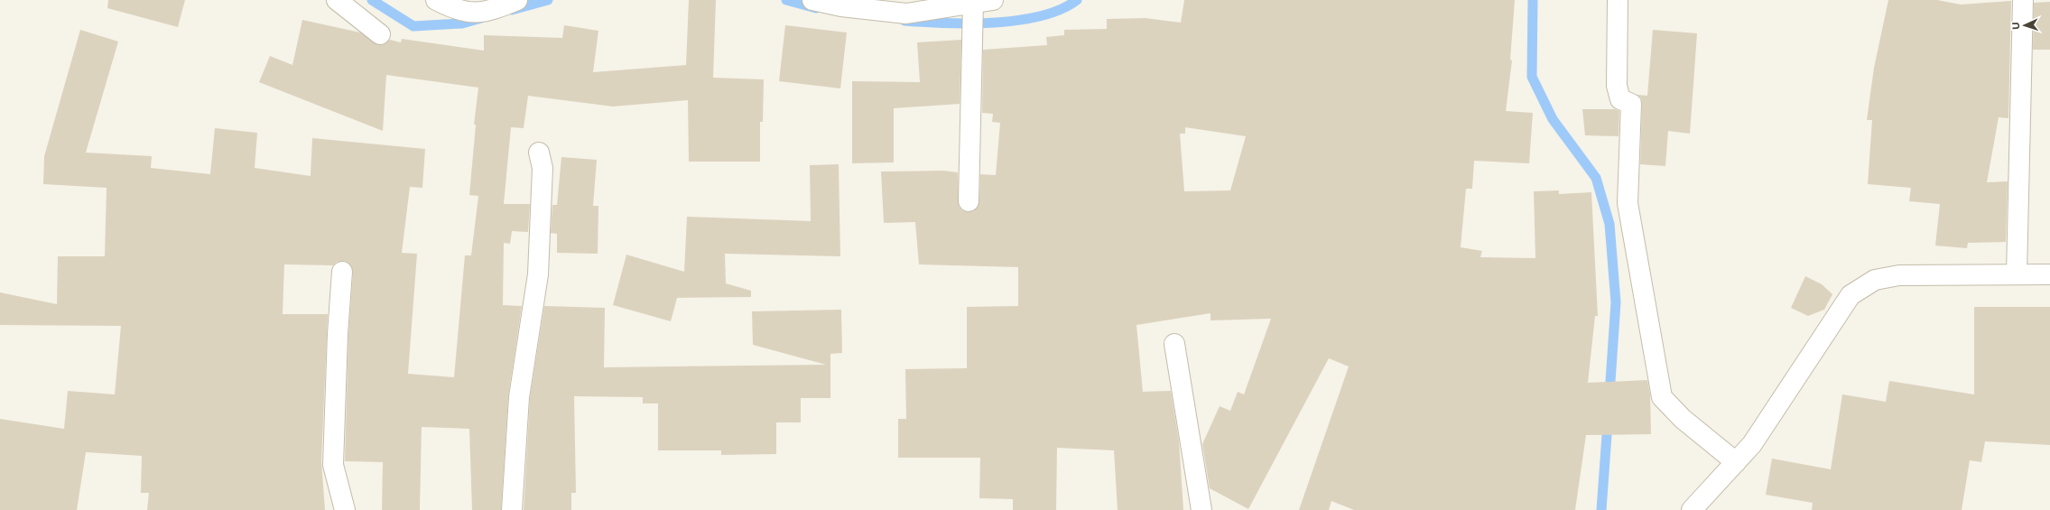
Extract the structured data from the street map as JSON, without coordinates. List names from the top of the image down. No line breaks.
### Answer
{"north":"left"}
